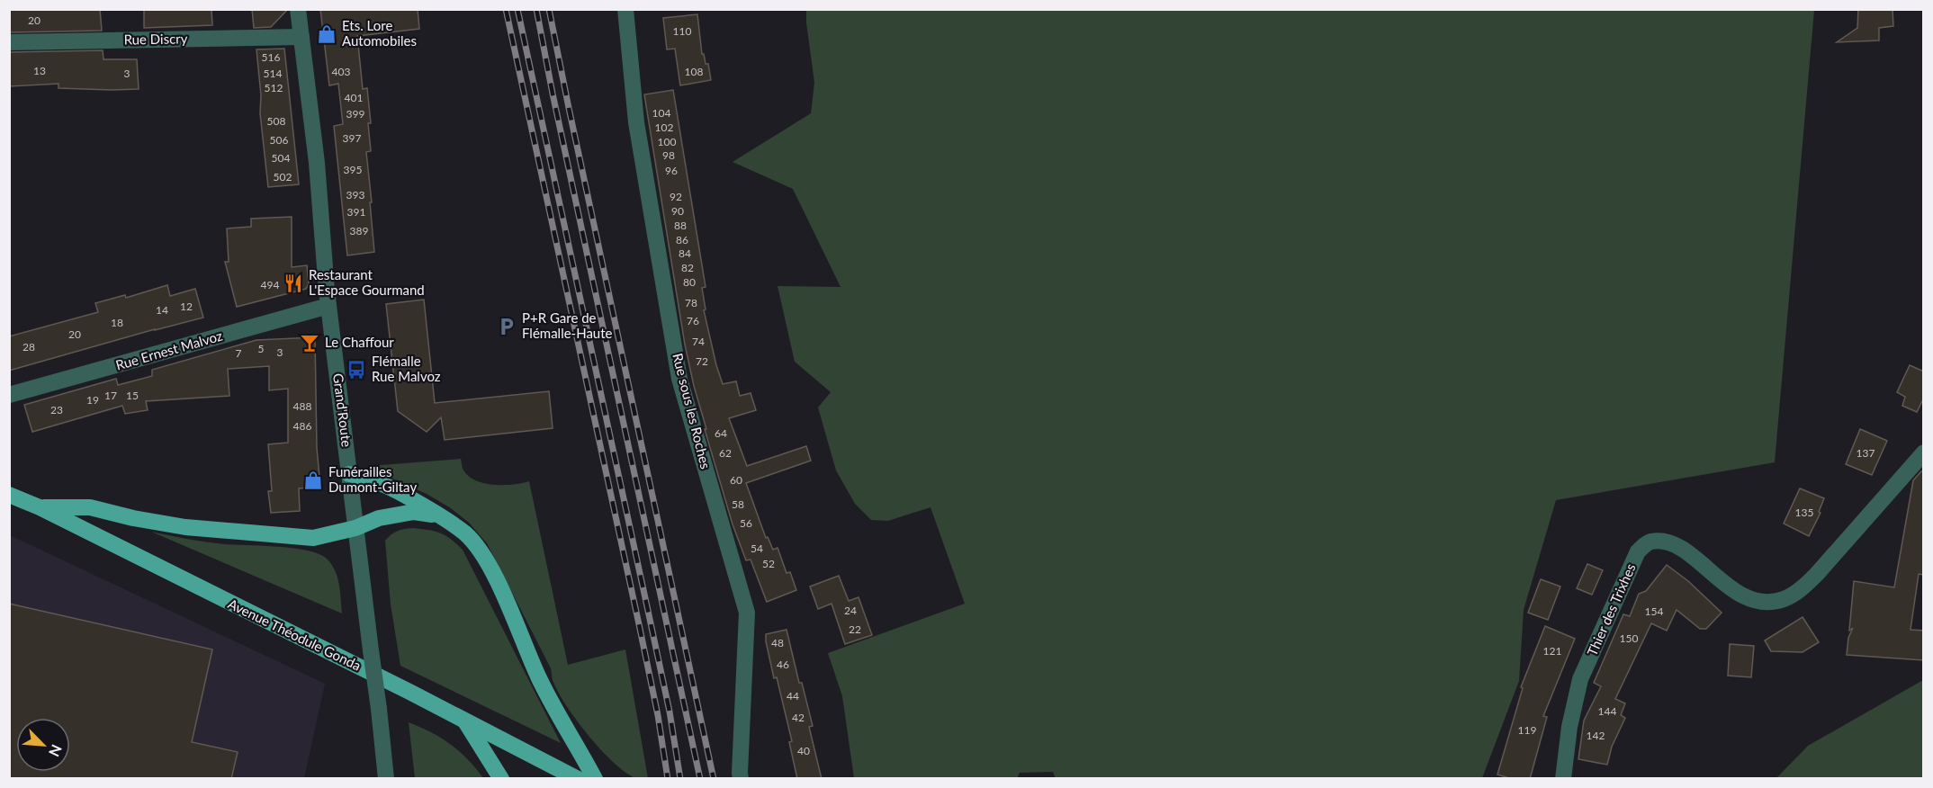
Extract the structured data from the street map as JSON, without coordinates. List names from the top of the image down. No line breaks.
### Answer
{"streets":{"main road":["Avenue Théodule Gonda"],"street":["Rue Discry","Rue Ernest Malvoz","Grand'Route","Rue sous les Roches","Thier des Trixhes"]},"crossings":[["Rue Discry","Grand'Route"],["Rue Ernest Malvoz","Grand'Route"]],"places":{"shop":["Ets. Lore Automobiles","Funérailles Dumont-Giltay"],"restaurant":["Restaurant L'Espace Gourmand"],"parking":["P+R Gare de Flémalle-Haute"],"bar":["Le Chaffour"],"bus stop":["Flémalle Rue Malvoz"]},"house_numbers":["20","110","516","13","403","108","3","514","512","401","104","399","508","102","397","506","100","98","504","395","96","502","393","92","90","391","88","389","86","84","82","80","494","78","12","14","76","18","20","74","28","5","3","7","72","17","15","19","488","23","486","64","62","137","60","58","135","56","54","52","24","154","22","150","48","121","46","44","144","42","119","142","40"],"north":"bottom right"}
